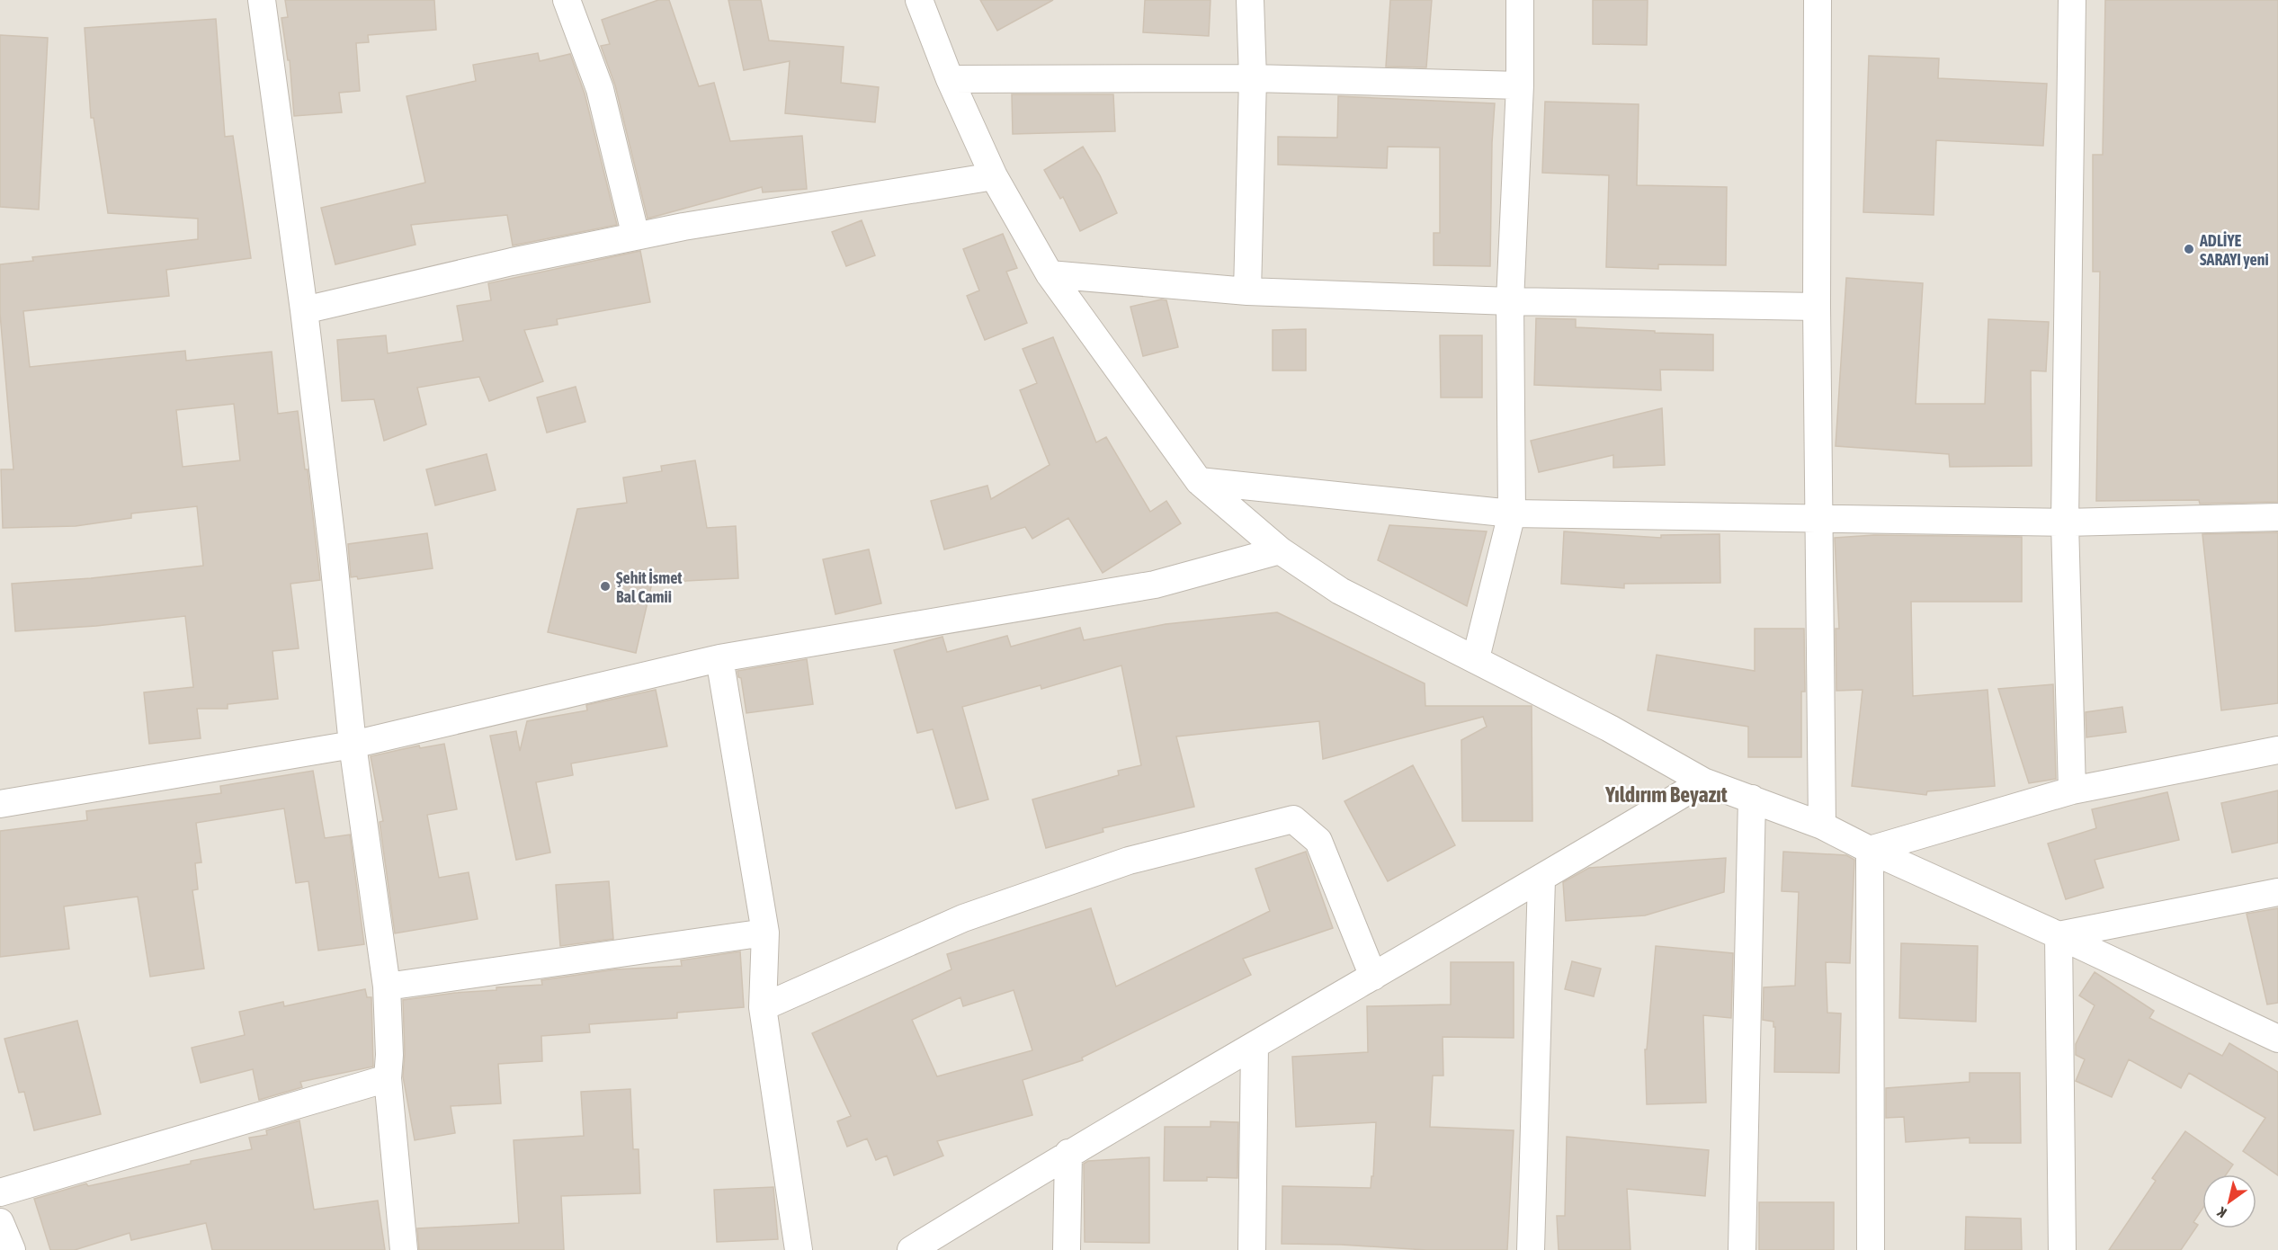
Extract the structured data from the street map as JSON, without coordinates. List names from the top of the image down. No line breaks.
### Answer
{"districts":["Yıldırım Beyazıt"],"places":["ADLİYE SARAYI yeni","Şehit İsmet Bal Camii"],"north":"bottom left"}
